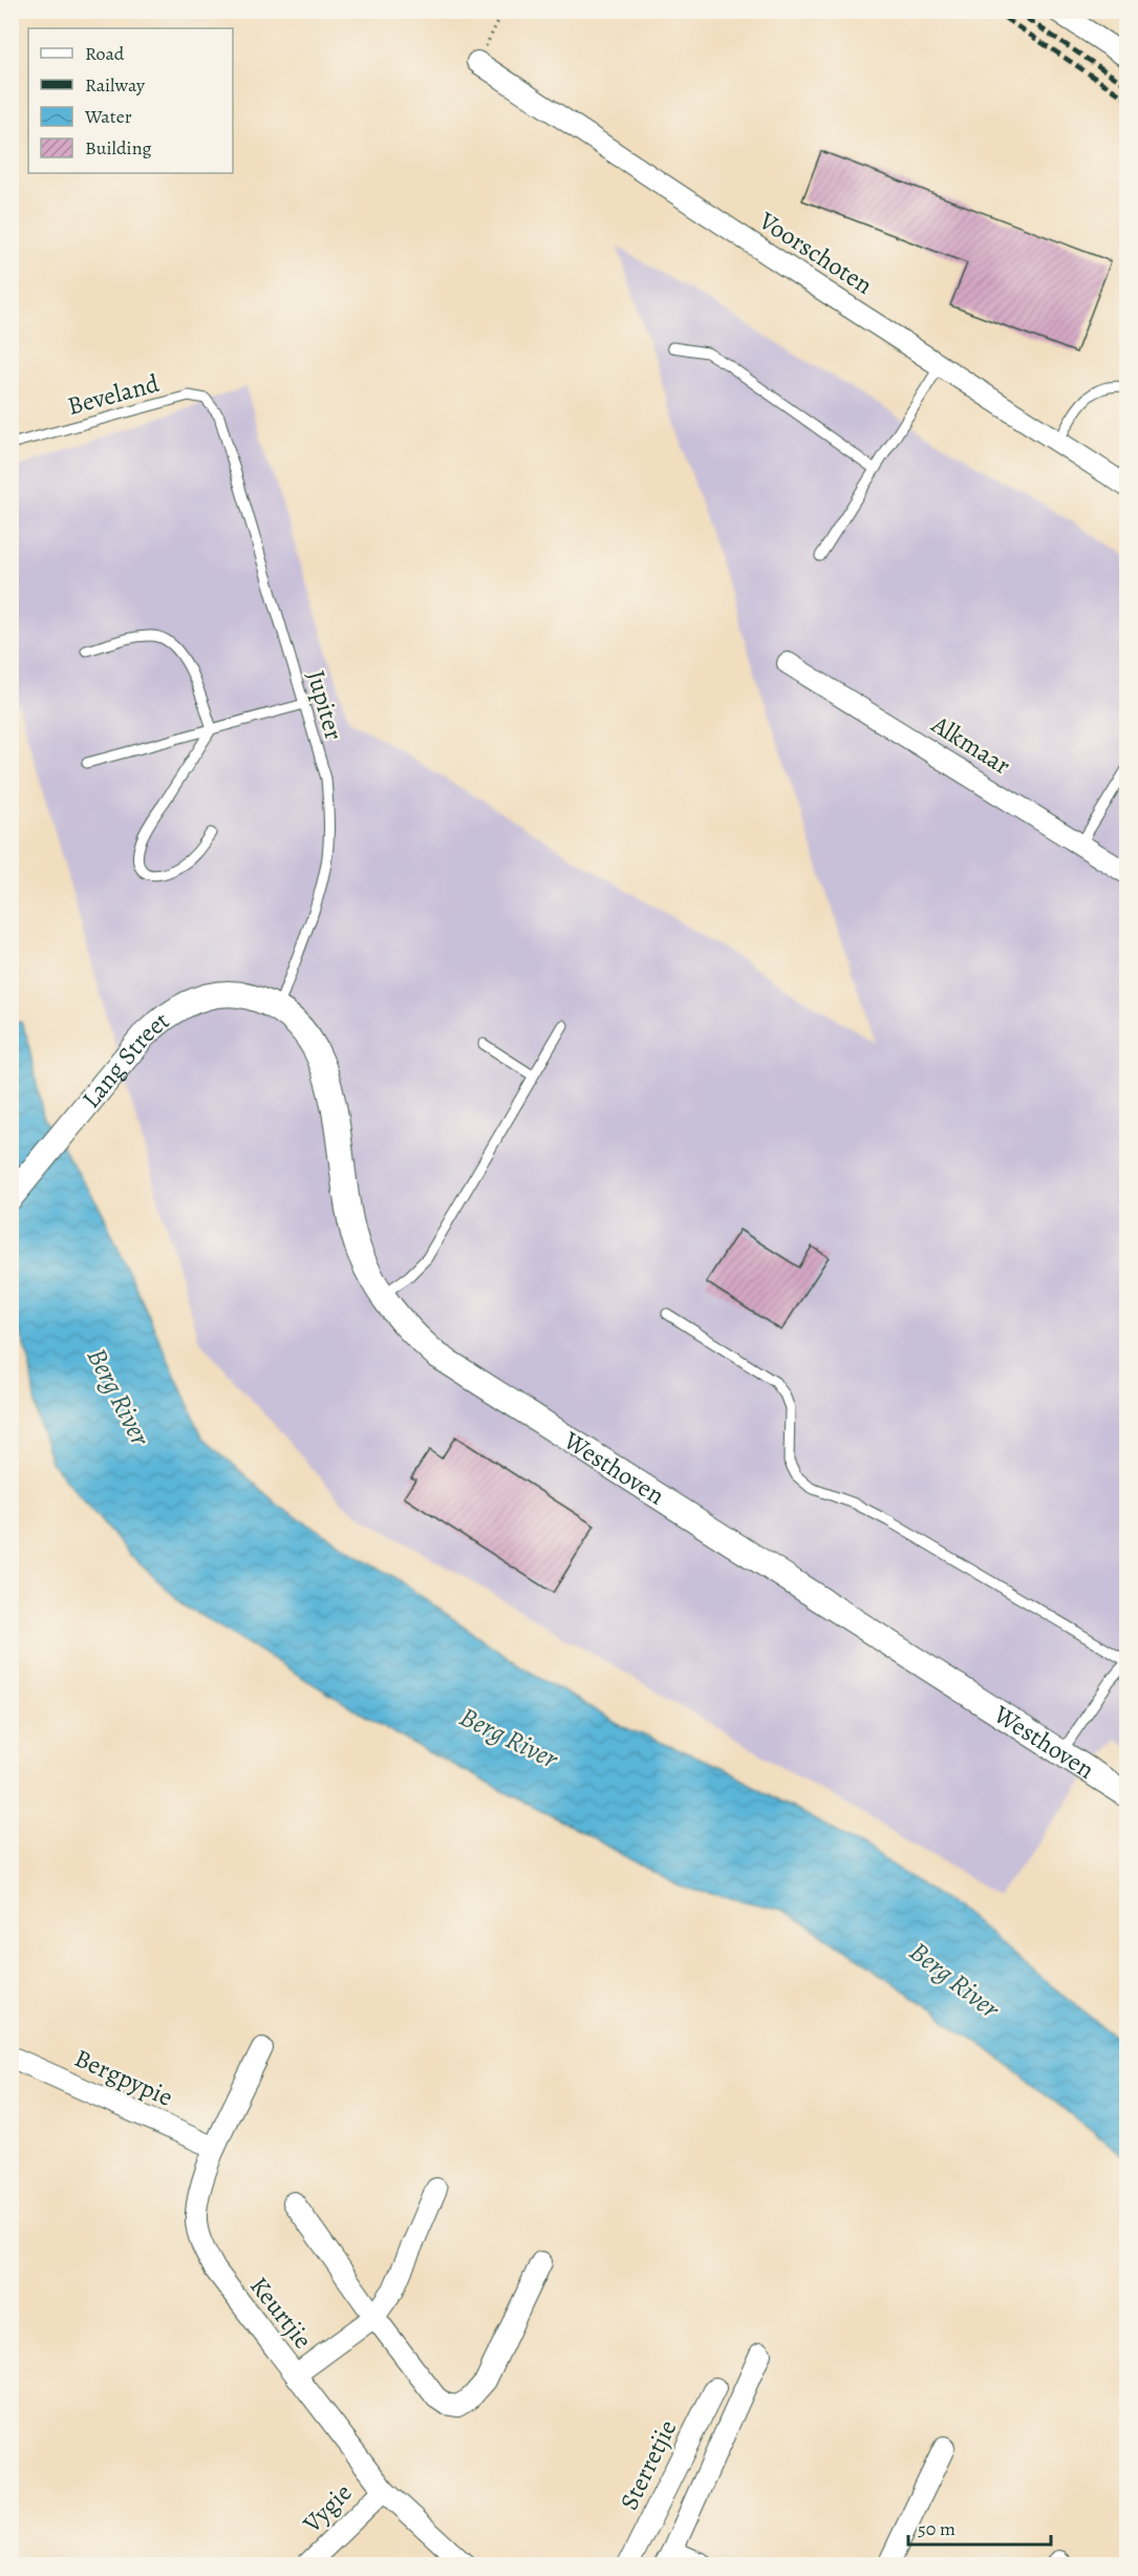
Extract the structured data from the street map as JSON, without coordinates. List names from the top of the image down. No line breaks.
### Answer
{"streets":{"street":["Voorschoten","Alkmaar","Lang Street","Westhoven","Bergpypie","Keurtjie","Sterretjie","Vygie"],"lane":["Beveland","Jupiter"]},"crossings":[["Beveland","Jupiter"],["Jupiter","Lang Street"],["Jupiter","Westhoven"],["Lang Street","Westhoven"],["Bergpypie","Keurtjie"],["Keurtjie","Vygie"]],"water":["Berg River"],"legend":["Road","Railway","Water","Building"],"scale_bar":"50 m"}
